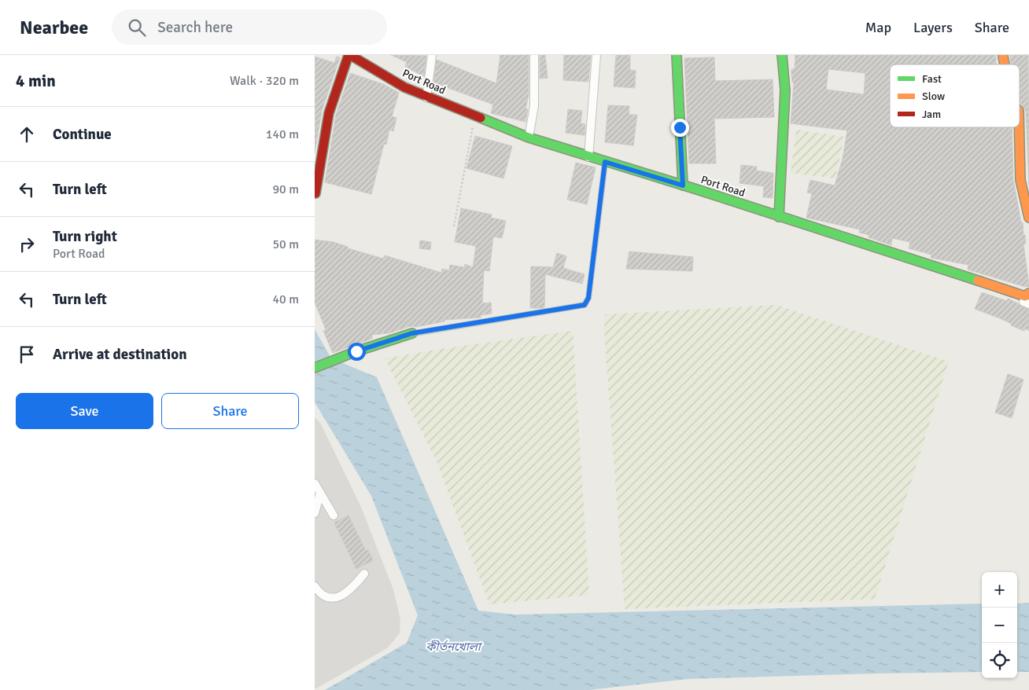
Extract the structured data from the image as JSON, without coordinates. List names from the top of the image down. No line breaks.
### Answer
{"streets":{"main road":["Port Road"]},"water":["কীর্তনখোলা"],"legend":["Fast","Slow","Jam"],"page":{"header":"Nearbee","search":"Search here","nav":["Map","Layers","Share"],"heading":["4 min","Walk · 320 m"],"list":[["Continue","140 m"],["Turn left","90 m"],["Turn right","Port Road","50 m"],["Turn left","40 m"],"Arrive at destination"],"buttons":["Save","Share"],"map_buttons":["+","−"]}}
